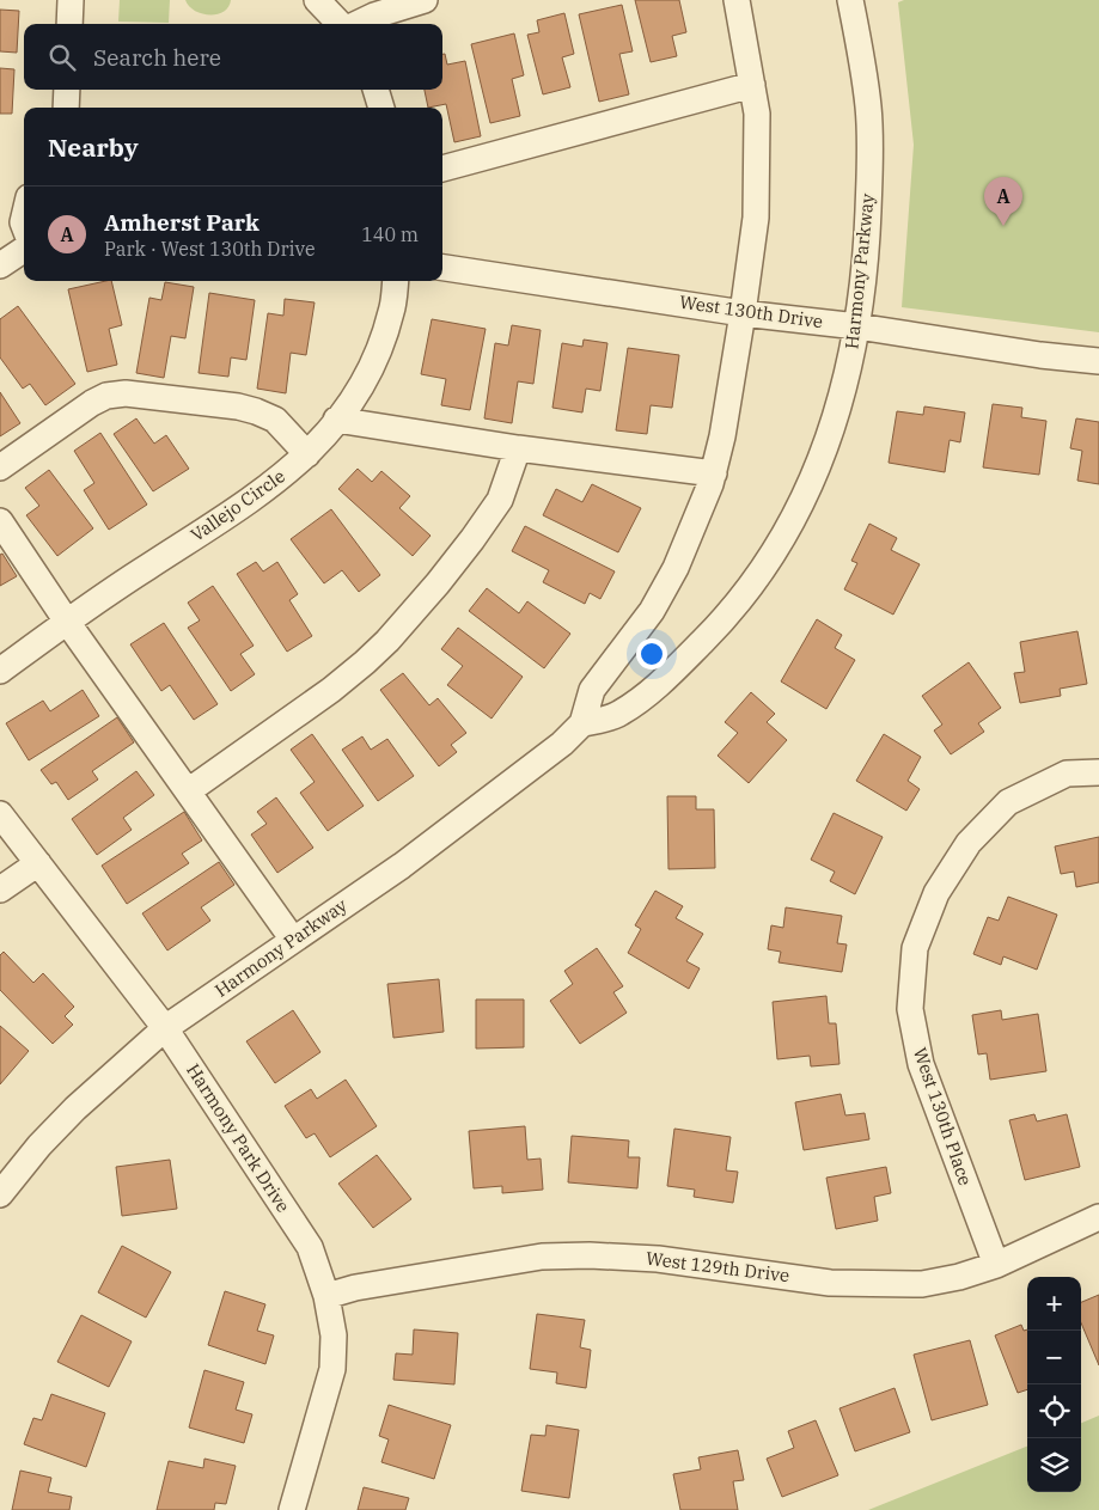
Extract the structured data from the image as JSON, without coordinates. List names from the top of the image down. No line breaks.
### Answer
{"streets":{"street":["Harmony Parkway","West 130th Drive","Vallejo Circle","West 130th Place","Harmony Park Drive","West 129th Drive"]},"crossings":[["Harmony Parkway","West 130th Drive"],["Harmony Parkway","Harmony Park Drive"],["West 130th Place","West 129th Drive"],["Harmony Park Drive","West 129th Drive"]],"page":{"search":"Search here","heading":"Nearby","pins":"A","list":[{"mark":"A","name":"Amherst Park","note":"Park · West 130th Drive","value":"140 m"}],"map_buttons":["+","−"]}}
